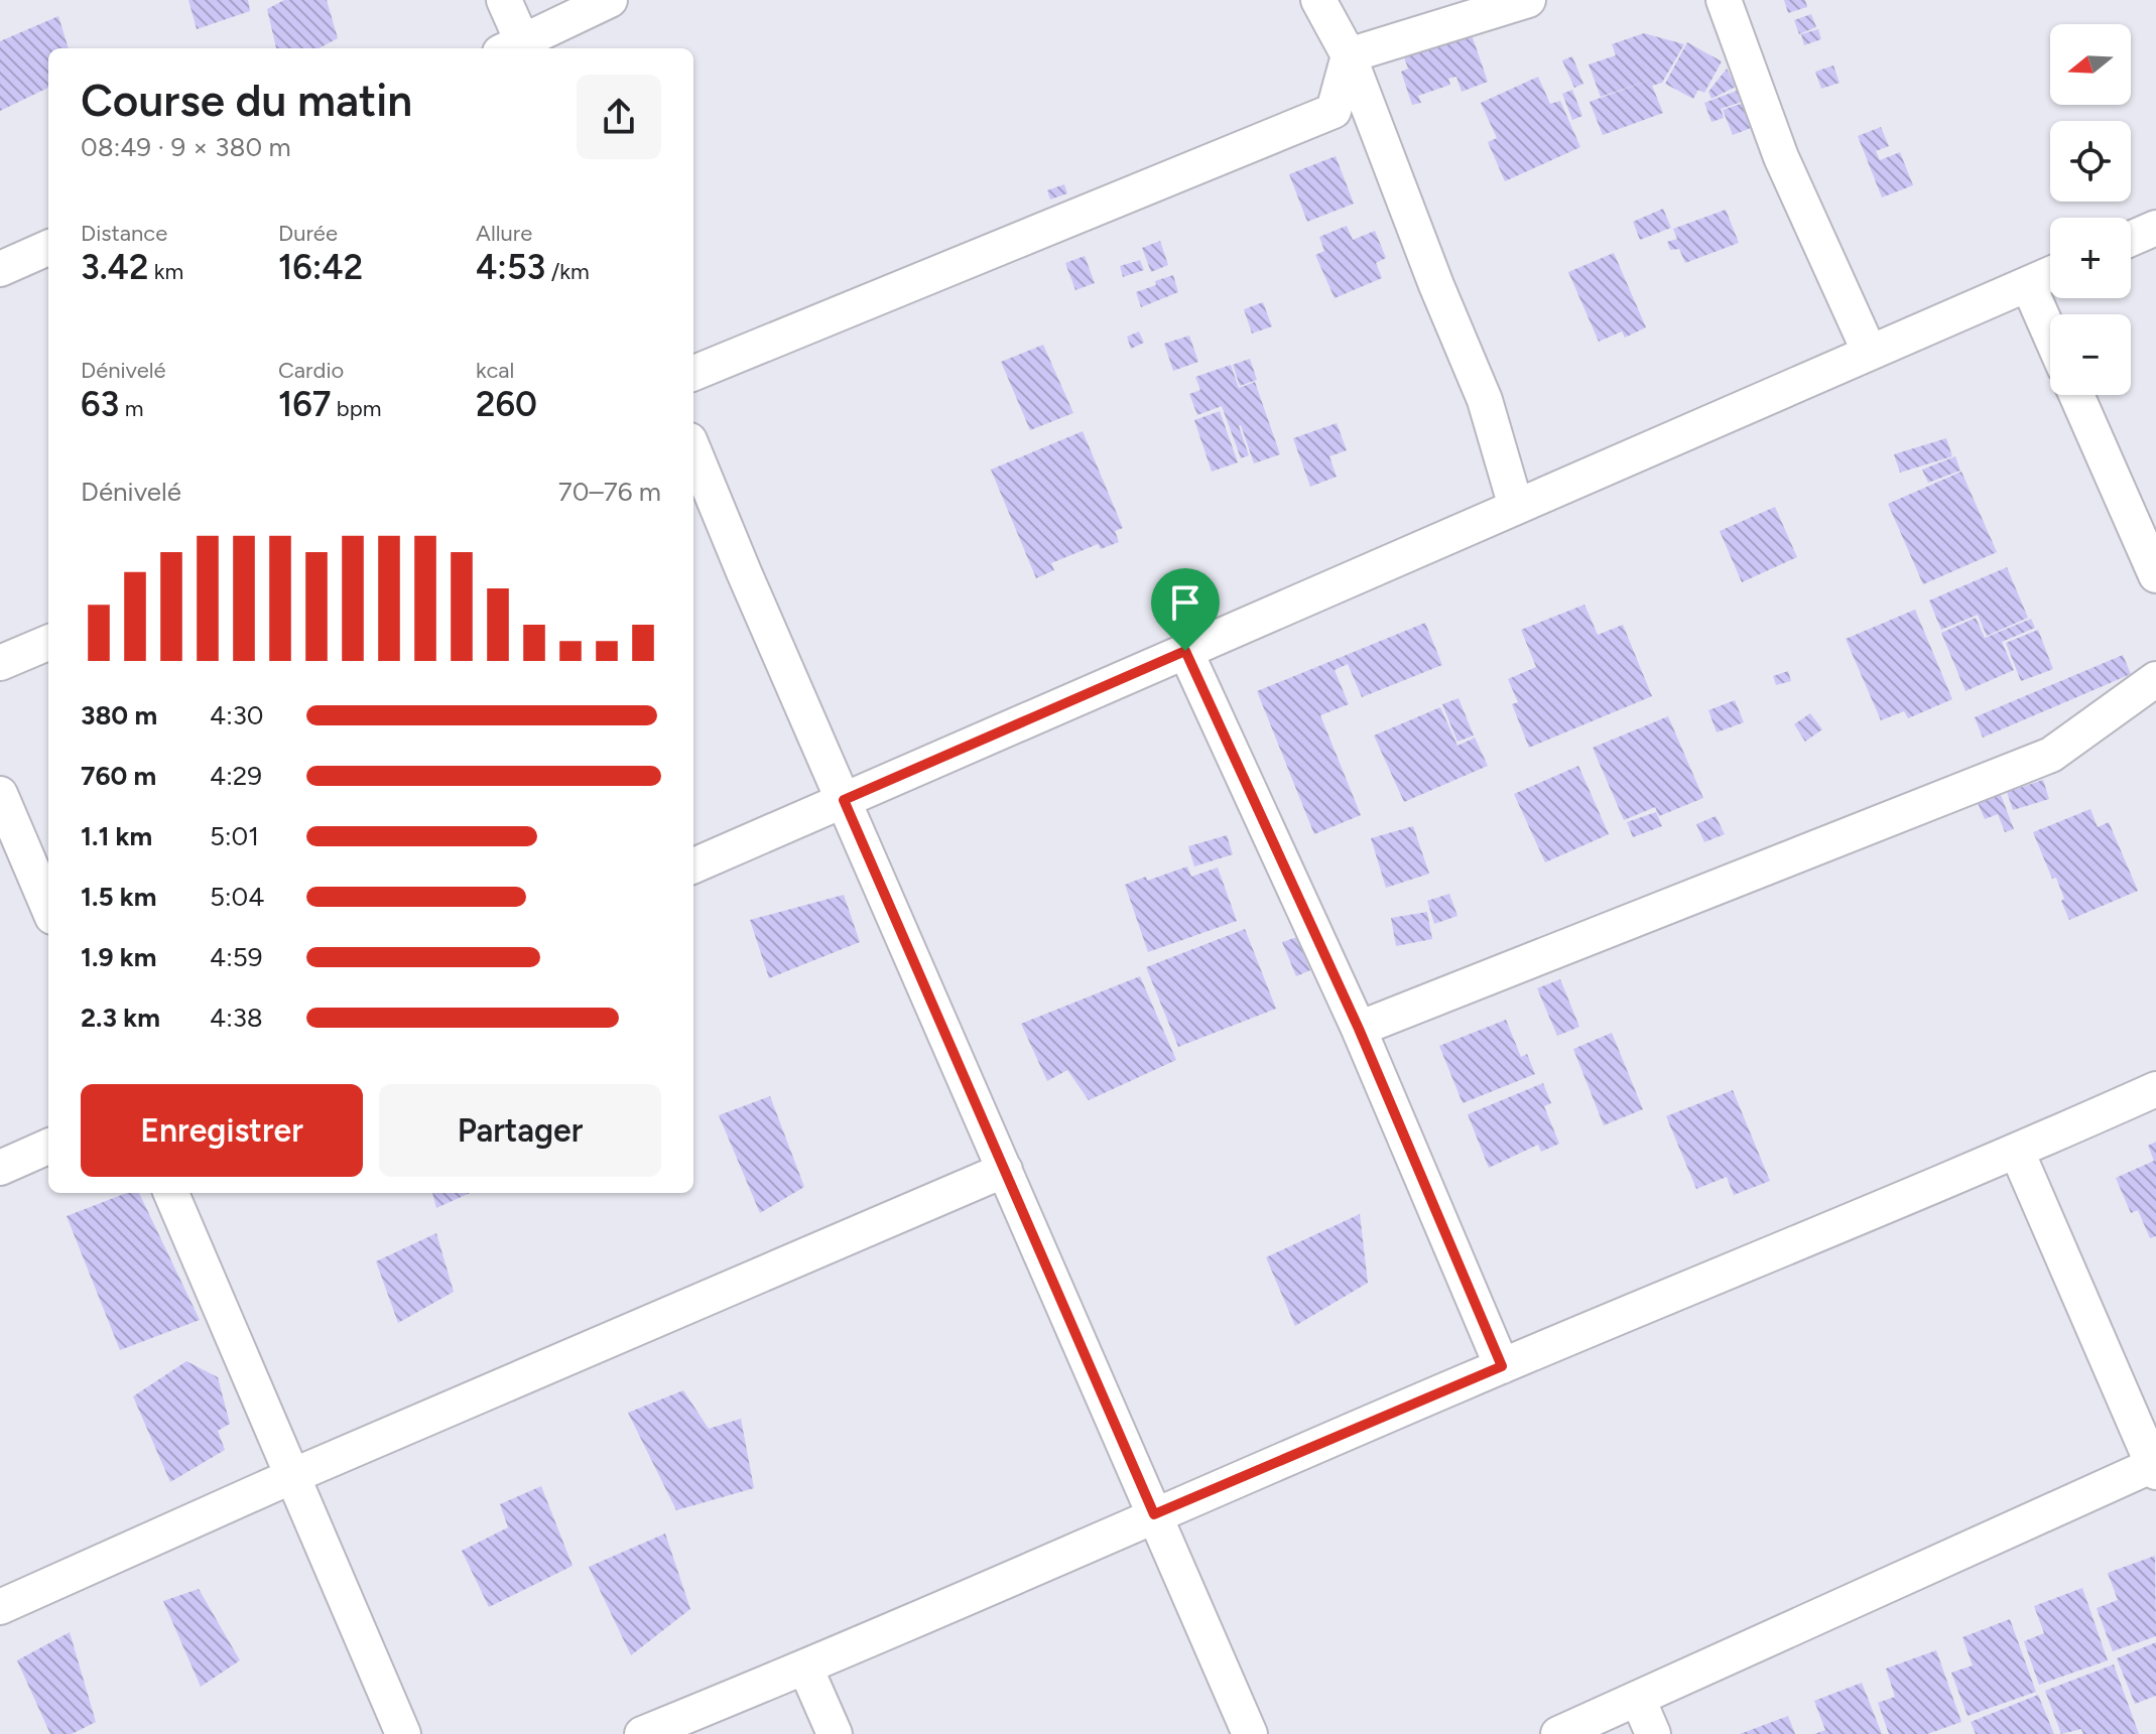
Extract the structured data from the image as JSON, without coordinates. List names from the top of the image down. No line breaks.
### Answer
{"north":"left","page":{"map_buttons":["+","−"],"heading":["Course du matin","08:49 · 9 × 380 m"],"stats":[["Distance","3.42 km"],["Durée","16:42"],["Allure","4:53 /km"],["Dénivelé","63 m"],["Cardio","167 bpm"],["kcal","260"]],"chart":["Dénivelé","70–76 m"],"list":[{"name":"380 m","note":"4:30"},{"name":"760 m","note":"4:29"},{"name":"1.1 km","note":"5:01"},{"name":"1.5 km","note":"5:04"},{"name":"1.9 km","note":"4:59"},{"name":"2.3 km","note":"4:38"}],"buttons":["Enregistrer","Partager"]}}
